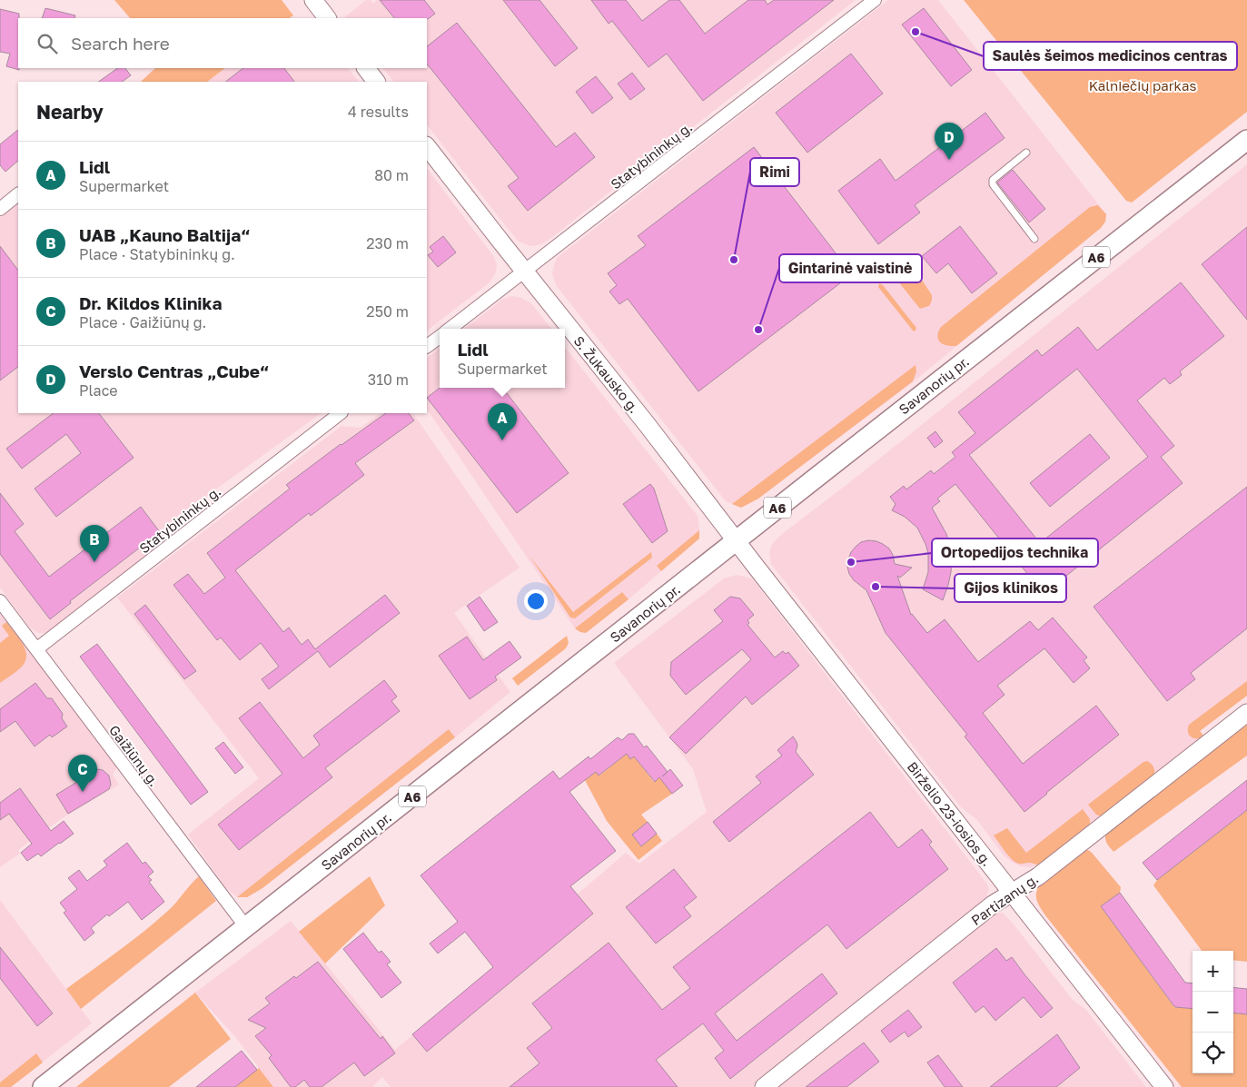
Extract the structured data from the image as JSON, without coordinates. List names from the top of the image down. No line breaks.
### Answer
{"streets":{"main road":["A6","S. Žukausko g.","Savanorių pr.","Birželio 23-iosios g.","Partizanų g."],"street":["Statybininkų g.","Gaižiūnų g."]},"crossings":[["Statybininkų g.","S. Žukausko g."],["Statybininkų g.","Gaižiūnų g."],["S. Žukausko g.","Savanorių pr."],["S. Žukausko g.","Birželio 23-iosios g."],["Savanorių pr.","Gaižiūnų g."],["Savanorių pr.","Birželio 23-iosios g."],["Birželio 23-iosios g.","Partizanų g."]],"parks":["Kalniečių parkas"],"places":["Saulės šeimos medicinos centras","Rimi","Gintarinė vaistinė","Ortopedijos technika","Gijos klinikos"],"page":{"search":"Search here","heading":["Nearby","4 results"],"pins":["D","A","B","C"],"list":[{"mark":"A","name":"Lidl","note":"Supermarket","value":"80 m"},{"mark":"B","name":"UAB „Kauno Baltija“","note":"Place · Statybininkų g.","value":"230 m"},{"mark":"C","name":"Dr. Kildos Klinika","note":"Place · Gaižiūnų g.","value":"250 m"},{"mark":"D","name":"Verslo Centras „Cube“","note":"Place","value":"310 m"}],"popup":["Lidl","Supermarket"],"map_buttons":["+","−"]}}
